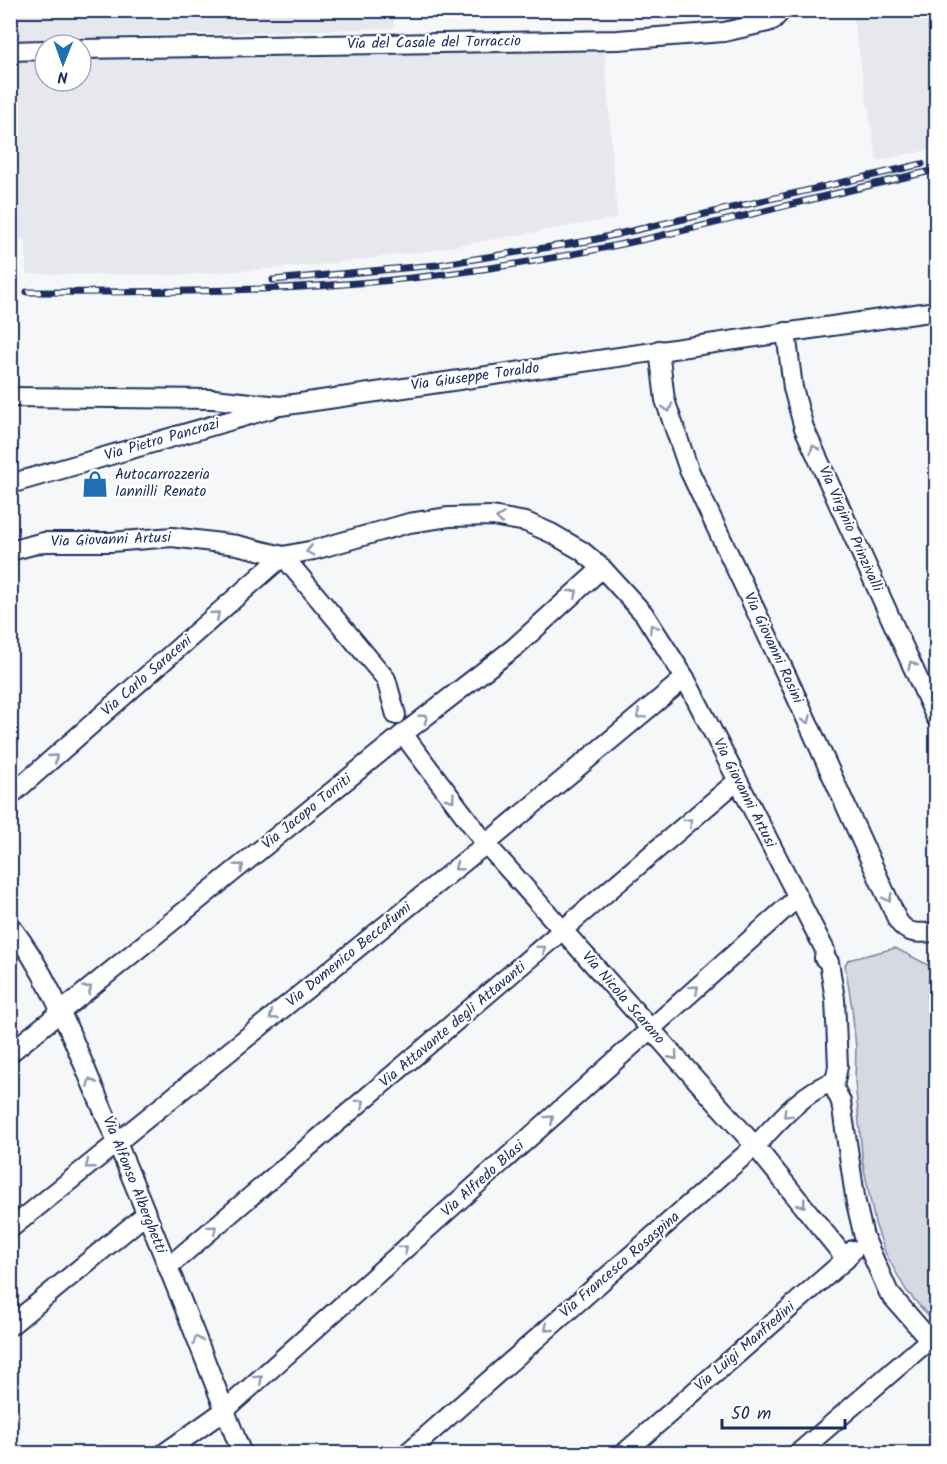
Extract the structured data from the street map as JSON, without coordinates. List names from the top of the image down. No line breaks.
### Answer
{"streets":{"street":["Via del Casale del Torraccio","Via Giuseppe Toraldo","Via Pietro Pancrazi","Via Virginio Prinzivalli","Via Giovanni Artusi","Via Giovanni Rosini","Via Carlo Saraceni","Via Jacopo Torriti","Via Domenico Beccafumi","Via Nicola Scarano","Via Attavante degli Attavanti","Via Alfredo Blasi","Via Alfonso Alberghetti","Via Francesco Rosaspina","Via Luigi Manfredini"]},"crossings":[["Via Giuseppe Toraldo","Via Pietro Pancrazi"],["Via Giuseppe Toraldo","Via Virginio Prinzivalli"],["Via Giuseppe Toraldo","Via Giovanni Rosini"],["Via Giovanni Artusi","Via Carlo Saraceni"],["Via Giovanni Artusi","Via Jacopo Torriti"],["Via Giovanni Artusi","Via Domenico Beccafumi"],["Via Giovanni Artusi","Via Attavante degli Attavanti"],["Via Giovanni Artusi","Via Alfredo Blasi"],["Via Giovanni Artusi","Via Francesco Rosaspina"],["Via Giovanni Artusi","Via Luigi Manfredini"],["Via Jacopo Torriti","Via Nicola Scarano"],["Via Jacopo Torriti","Via Alfonso Alberghetti"],["Via Domenico Beccafumi","Via Nicola Scarano"],["Via Domenico Beccafumi","Via Alfonso Alberghetti"],["Via Nicola Scarano","Via Attavante degli Attavanti"],["Via Nicola Scarano","Via Alfredo Blasi"],["Via Nicola Scarano","Via Francesco Rosaspina"],["Via Nicola Scarano","Via Luigi Manfredini"],["Via Attavante degli Attavanti","Via Alfonso Alberghetti"],["Via Alfredo Blasi","Via Alfonso Alberghetti"]],"one_way":["Via Virginio Prinzivalli","Via Giovanni Rosini","Via Carlo Saraceni","Via Jacopo Torriti","Via Domenico Beccafumi","Via Nicola Scarano","Via Attavante degli Attavanti","Via Alfredo Blasi","Via Alfonso Alberghetti","Via Francesco Rosaspina"],"places":{"shop":["Autocarrozzeria Iannilli Renato"]},"scale_bar":"50 m","north":"bottom"}
